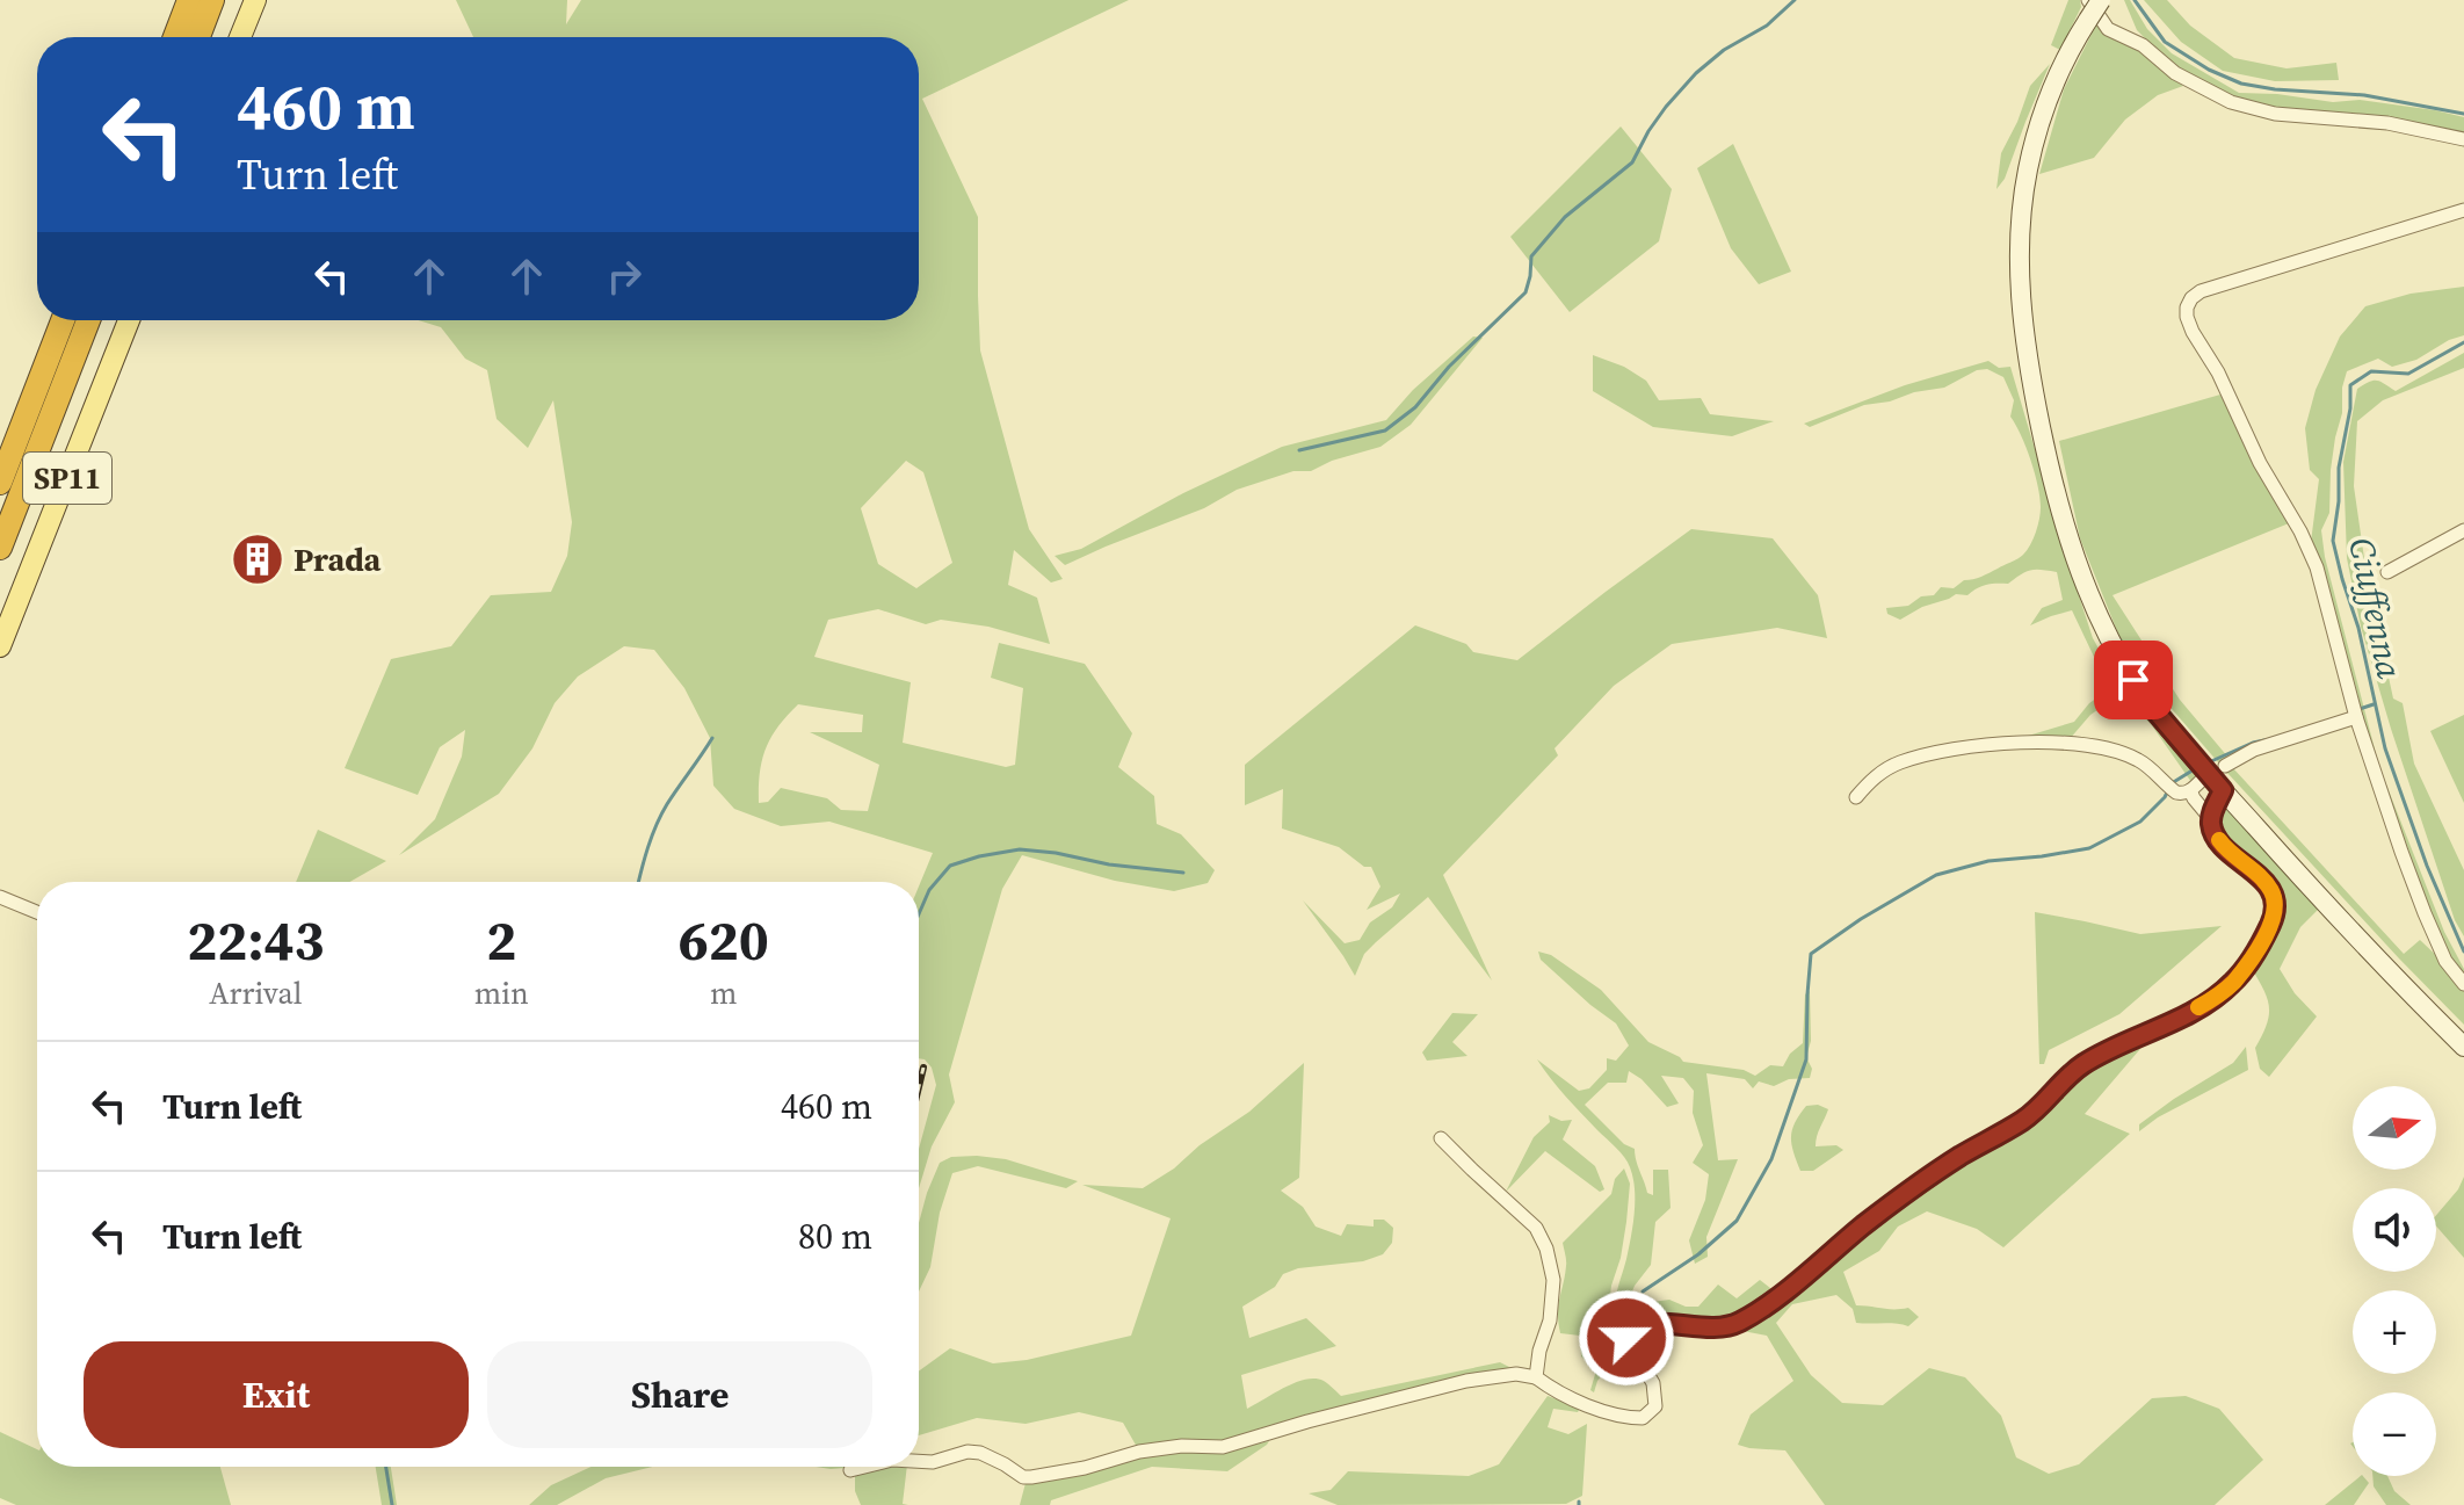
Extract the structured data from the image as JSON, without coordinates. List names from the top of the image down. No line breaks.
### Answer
{"streets":{"main road":["SP11"]},"water":["Ciuffenna"],"places":{"building":["Prada"]},"north":"right","page":{"turn":["460 m","Turn left"],"eta":["22:43","Arrival","2","min","620","m"],"list":[{"name":"Turn left","value":"460 m"},{"name":"Turn left","value":"80 m"}],"map_buttons":["+","−"],"buttons":["Exit","Share"]}}
